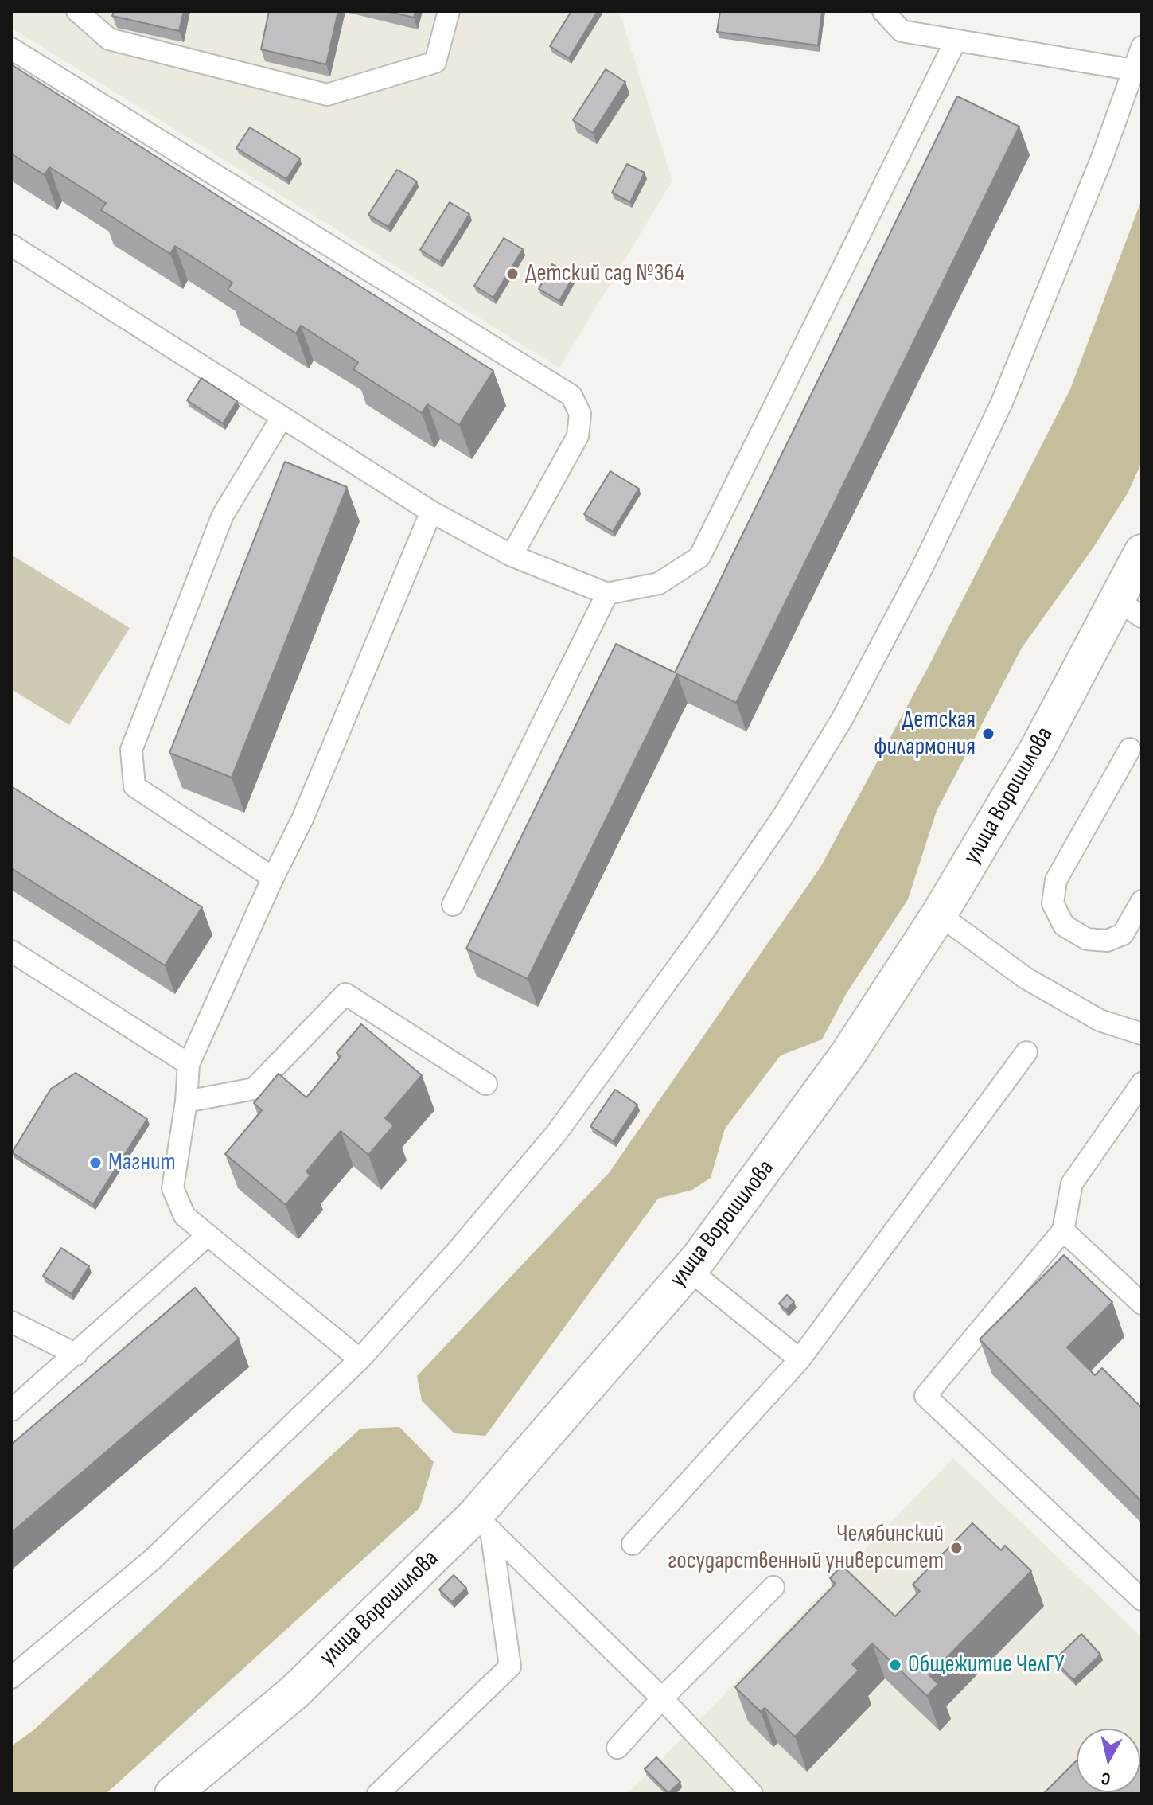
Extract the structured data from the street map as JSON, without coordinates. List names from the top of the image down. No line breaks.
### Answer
{"streets":{"street":["улица Ворошилова"]},"places":["Детский сад №364","Детская филармония","Магнит","Челябинский государственный университет","Общежитие ЧелГУ"],"north":"bottom"}
